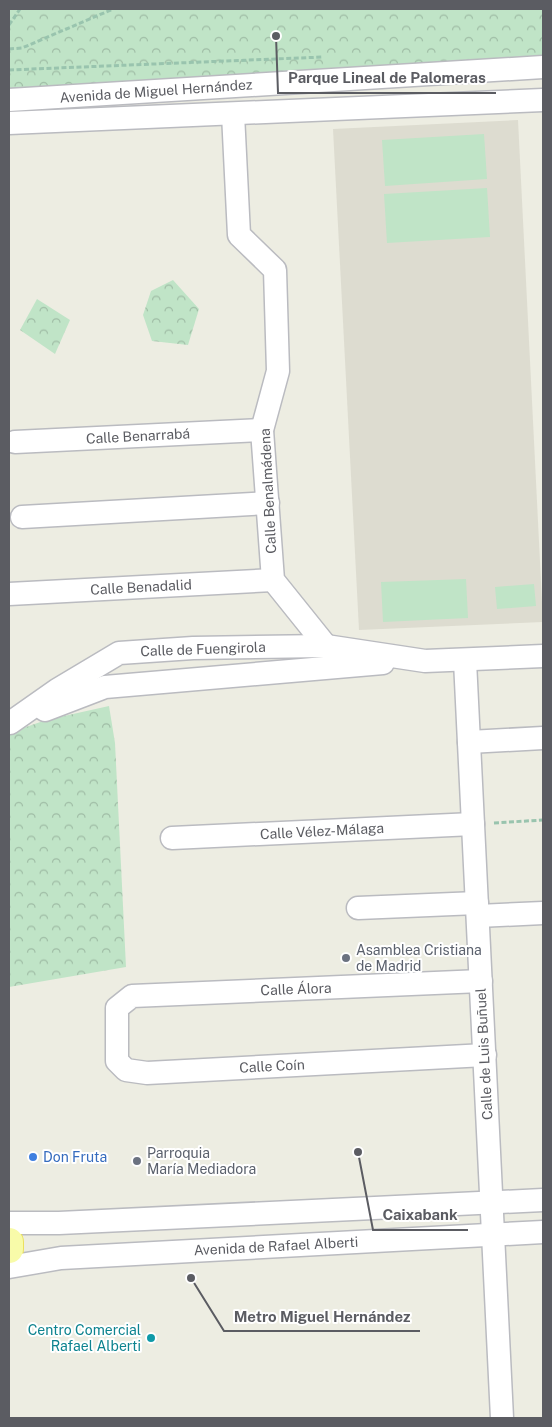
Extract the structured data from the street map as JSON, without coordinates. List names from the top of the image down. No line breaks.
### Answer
{"streets":{"street":["Avenida de Miguel Hernández","Calle Benarrabá","Calle Benalmádena","Calle Benadalid","Calle de Fuengirola","Calle Vélez-Málaga","Calle Álora","Calle de Luis Buñuel","Calle Coín","Avenida de Rafael Alberti"]},"crossings":[["Avenida de Miguel Hernández","Calle Benalmádena"],["Calle Benarrabá","Calle Benalmádena"],["Calle Benalmádena","Calle Benadalid"],["Calle de Fuengirola","Calle de Luis Buñuel"],["Calle Vélez-Málaga","Calle de Luis Buñuel"],["Calle Álora","Calle de Luis Buñuel"],["Calle Álora","Calle Coín"],["Calle de Luis Buñuel","Calle Coín"],["Calle de Luis Buñuel","Avenida de Rafael Alberti"]],"places":["Parque Lineal de Palomeras","Asamblea Cristiana de Madrid","Caixabank","Don Fruta","Parroquia María Mediadora","Metro Miguel Hernández","Centro Comercial Rafael Alberti"]}
